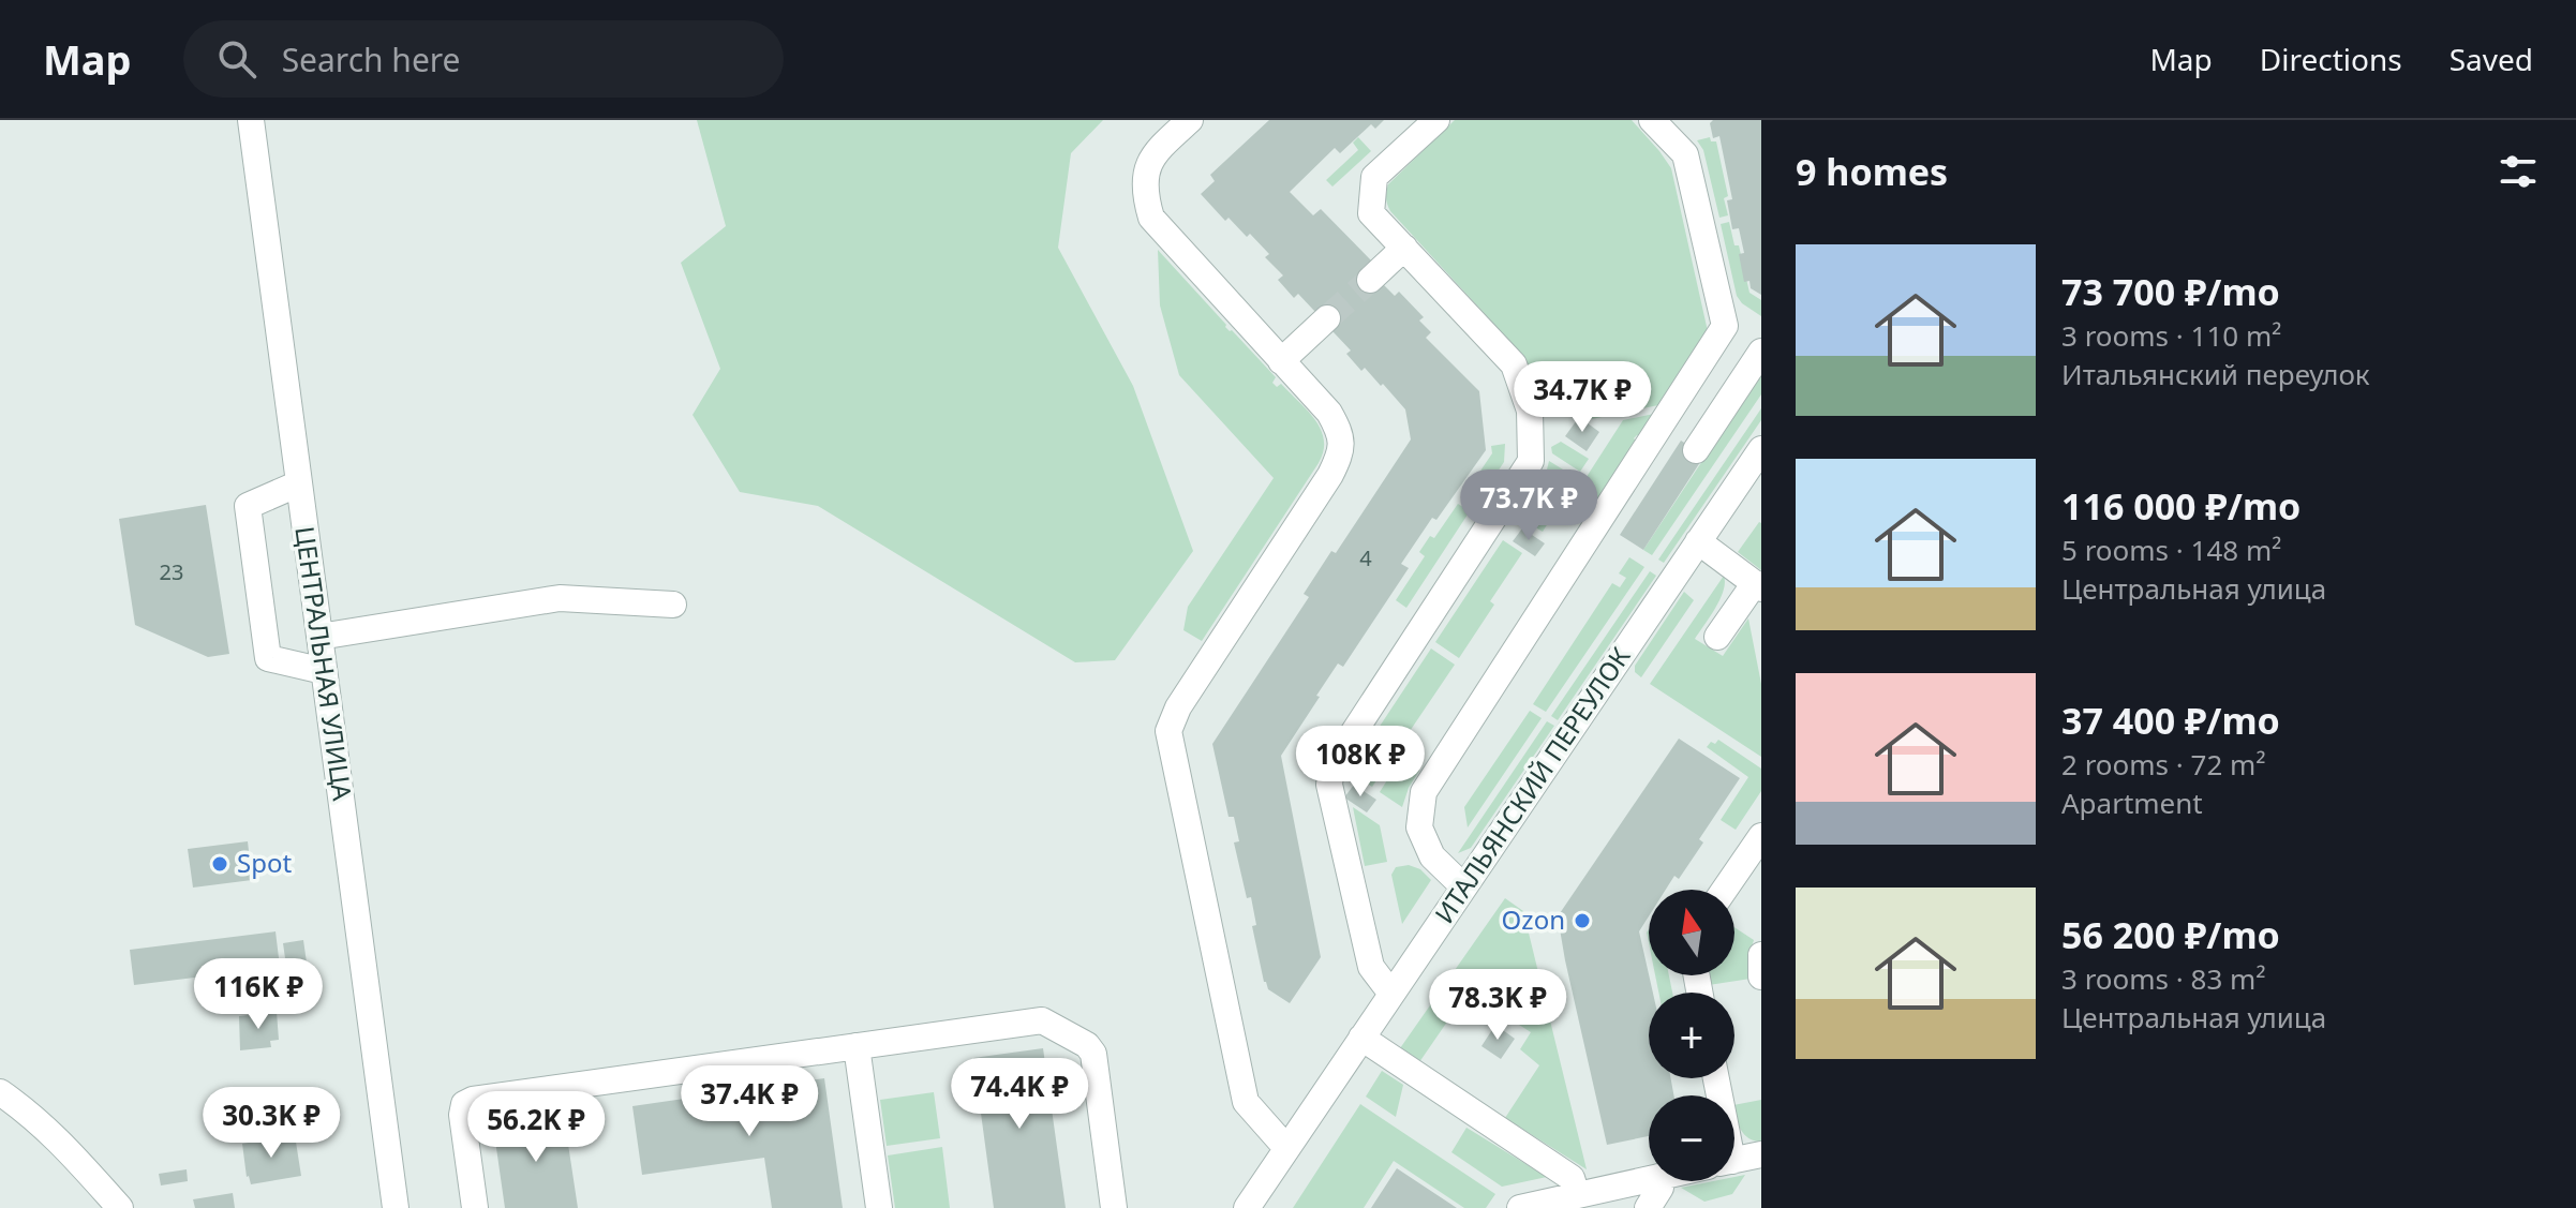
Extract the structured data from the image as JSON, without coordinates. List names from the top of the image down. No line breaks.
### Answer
{"streets":{"street":["ЦЕНТРАЛЬНАЯ УЛИЦА","ИТАЛЬЯНСКИЙ ПЕРЕУЛОК"]},"places":["Spot","Ozon"],"house_numbers":["4","23"],"north":"top","page":{"header":"Map","search":"Search here","nav":["Map","Directions","Saved"],"heading":"9 homes","list":[{"name":"73 700 ₽/mo","note":"3 rooms · 110 m² · Итальянский переулок"},{"name":"116 000 ₽/mo","note":"5 rooms · 148 m² · Центральная улица"},{"name":"37 400 ₽/mo","note":"2 rooms · 72 m² · Apartment"},{"name":"56 200 ₽/mo","note":"3 rooms · 83 m² · Центральная улица"}],"price":["34.7K ₽","73.7K ₽","108K ₽","116K ₽","78.3K ₽","74.4K ₽","37.4K ₽","30.3K ₽","56.2K ₽"],"map_buttons":["+","−"]}}
